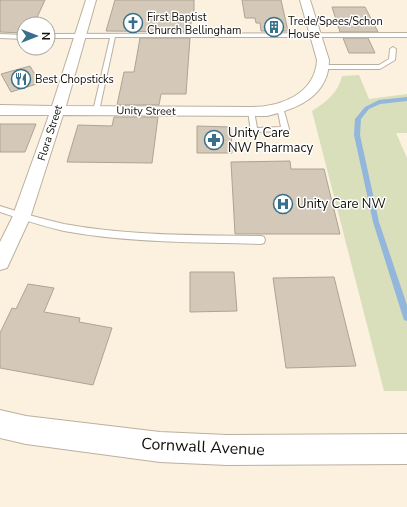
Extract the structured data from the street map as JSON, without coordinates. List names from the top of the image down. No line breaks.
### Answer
{"streets":{"street":["Unity Street","Flora Street","Cornwall Avenue"]},"crossings":[["Unity Street","Flora Street"]],"places":{"church":["First Baptist Church Bellingham"],"building":["Trede/Spees/Schon House"],"restaurant":["Best Chopsticks"],"pharmacy":["Unity Care NW Pharmacy"],"hospital":["Unity Care NW"]},"north":"right"}
